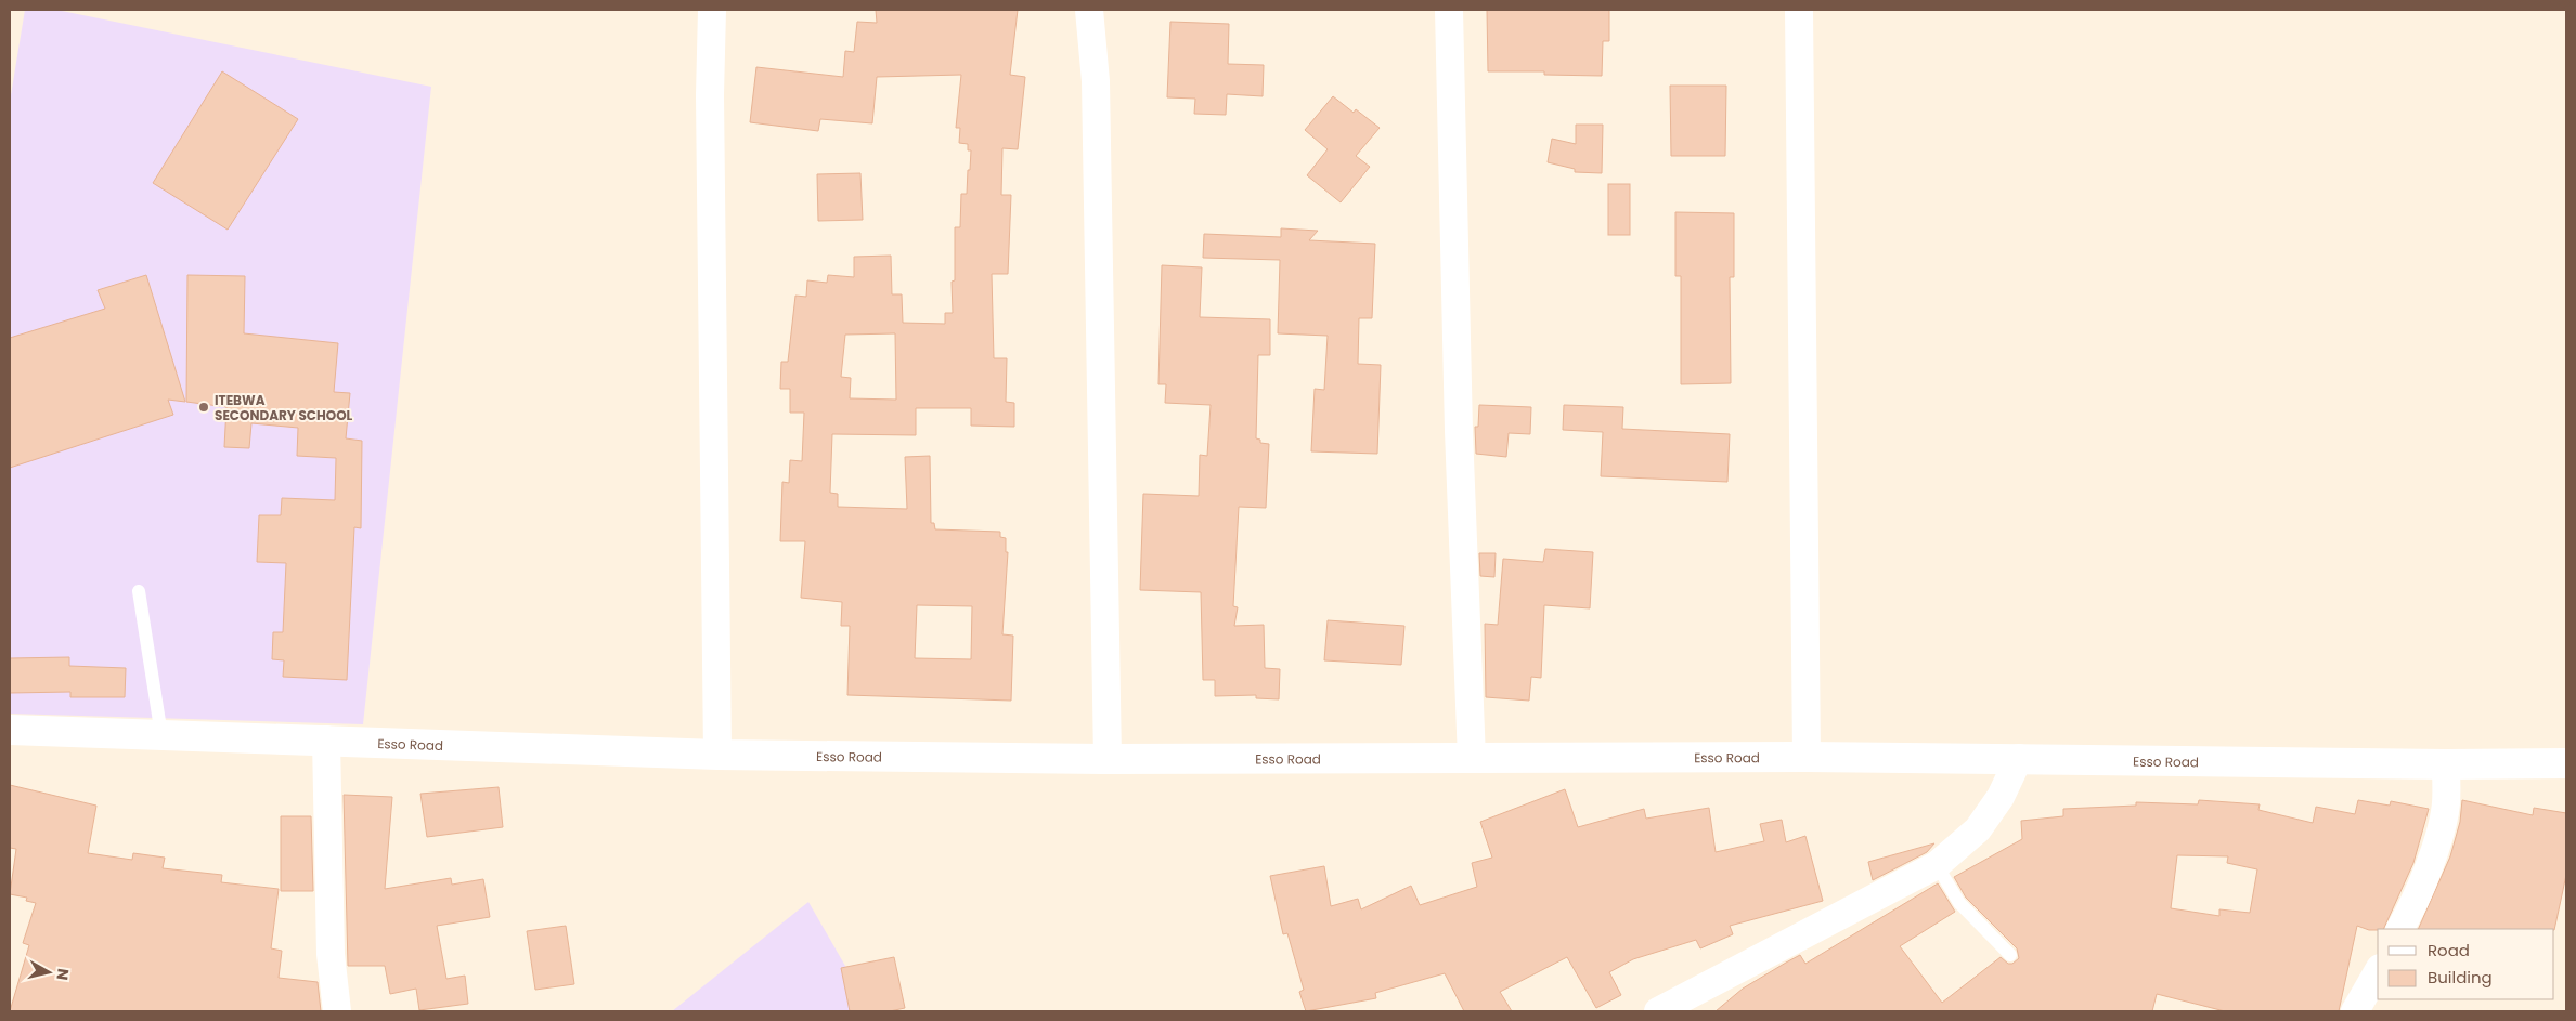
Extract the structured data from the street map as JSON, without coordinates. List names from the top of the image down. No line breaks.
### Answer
{"streets":{"street":["Esso Road"]},"places":["ITEBWA SECONDARY SCHOOL"],"legend":["Road","Building"],"north":"right"}
